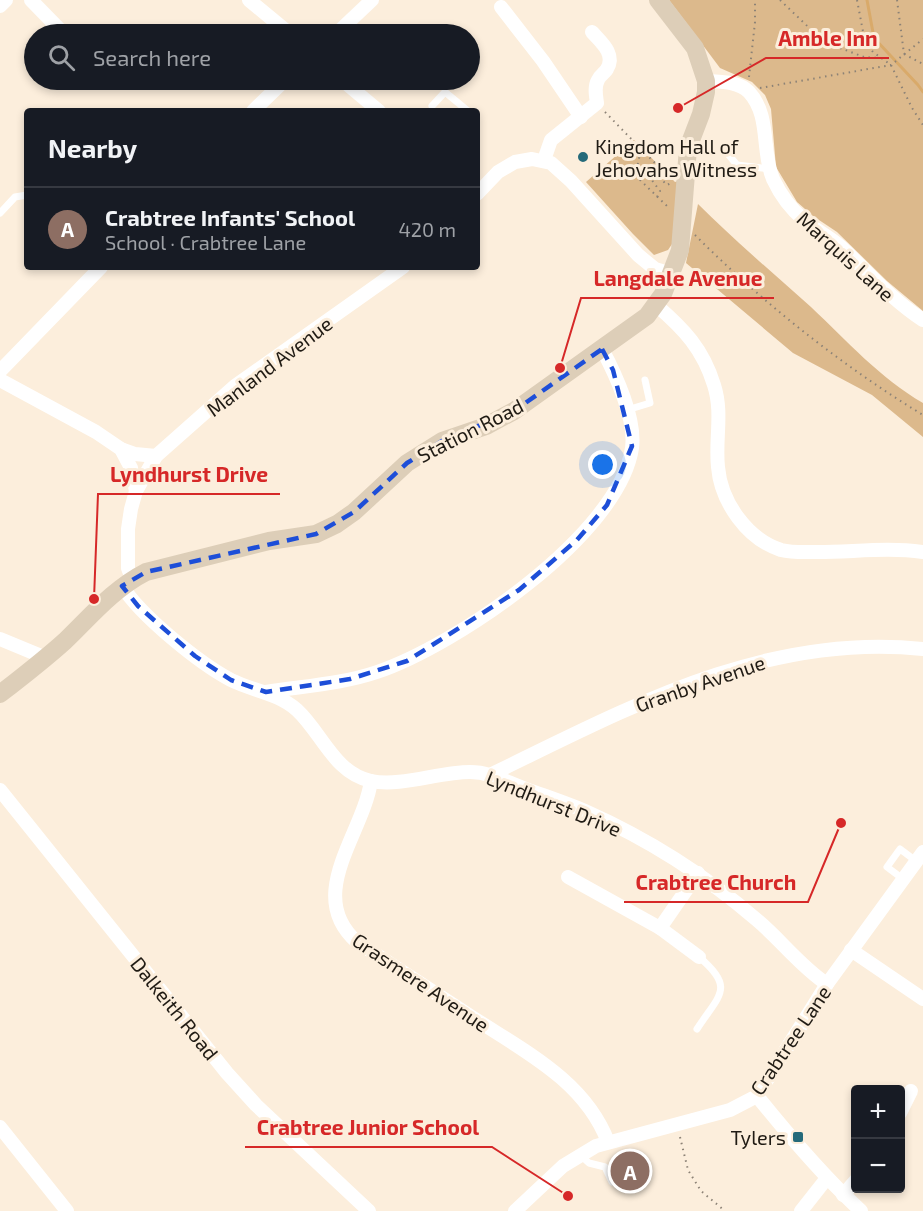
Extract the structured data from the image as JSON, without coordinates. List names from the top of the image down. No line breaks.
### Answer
{"streets":{"main road":["Station Road"],"street":["Marquis Lane","Manland Avenue","Granby Avenue","Lyndhurst Drive","Grasmere Avenue","Dalkeith Road","Crabtree Lane"]},"crossings":[["Manland Avenue","Station Road"],["Granby Avenue","Lyndhurst Drive"],["Lyndhurst Drive","Grasmere Avenue"],["Lyndhurst Drive","Crabtree Lane"],["Grasmere Avenue","Crabtree Lane"]],"places":{"other":["Amble Inn","Kingdom Hall of Jehovahs Witness","Langdale Avenue","Lyndhurst Drive","Crabtree Church","Crabtree Junior School"],"transit":["Tylers"]},"page":{"search":"Search here","heading":"Nearby","list":[{"mark":"A","name":"Crabtree Infants' School","note":"School · Crabtree Lane","value":"420 m"}],"map_buttons":["+","−"],"pins":"A"}}
